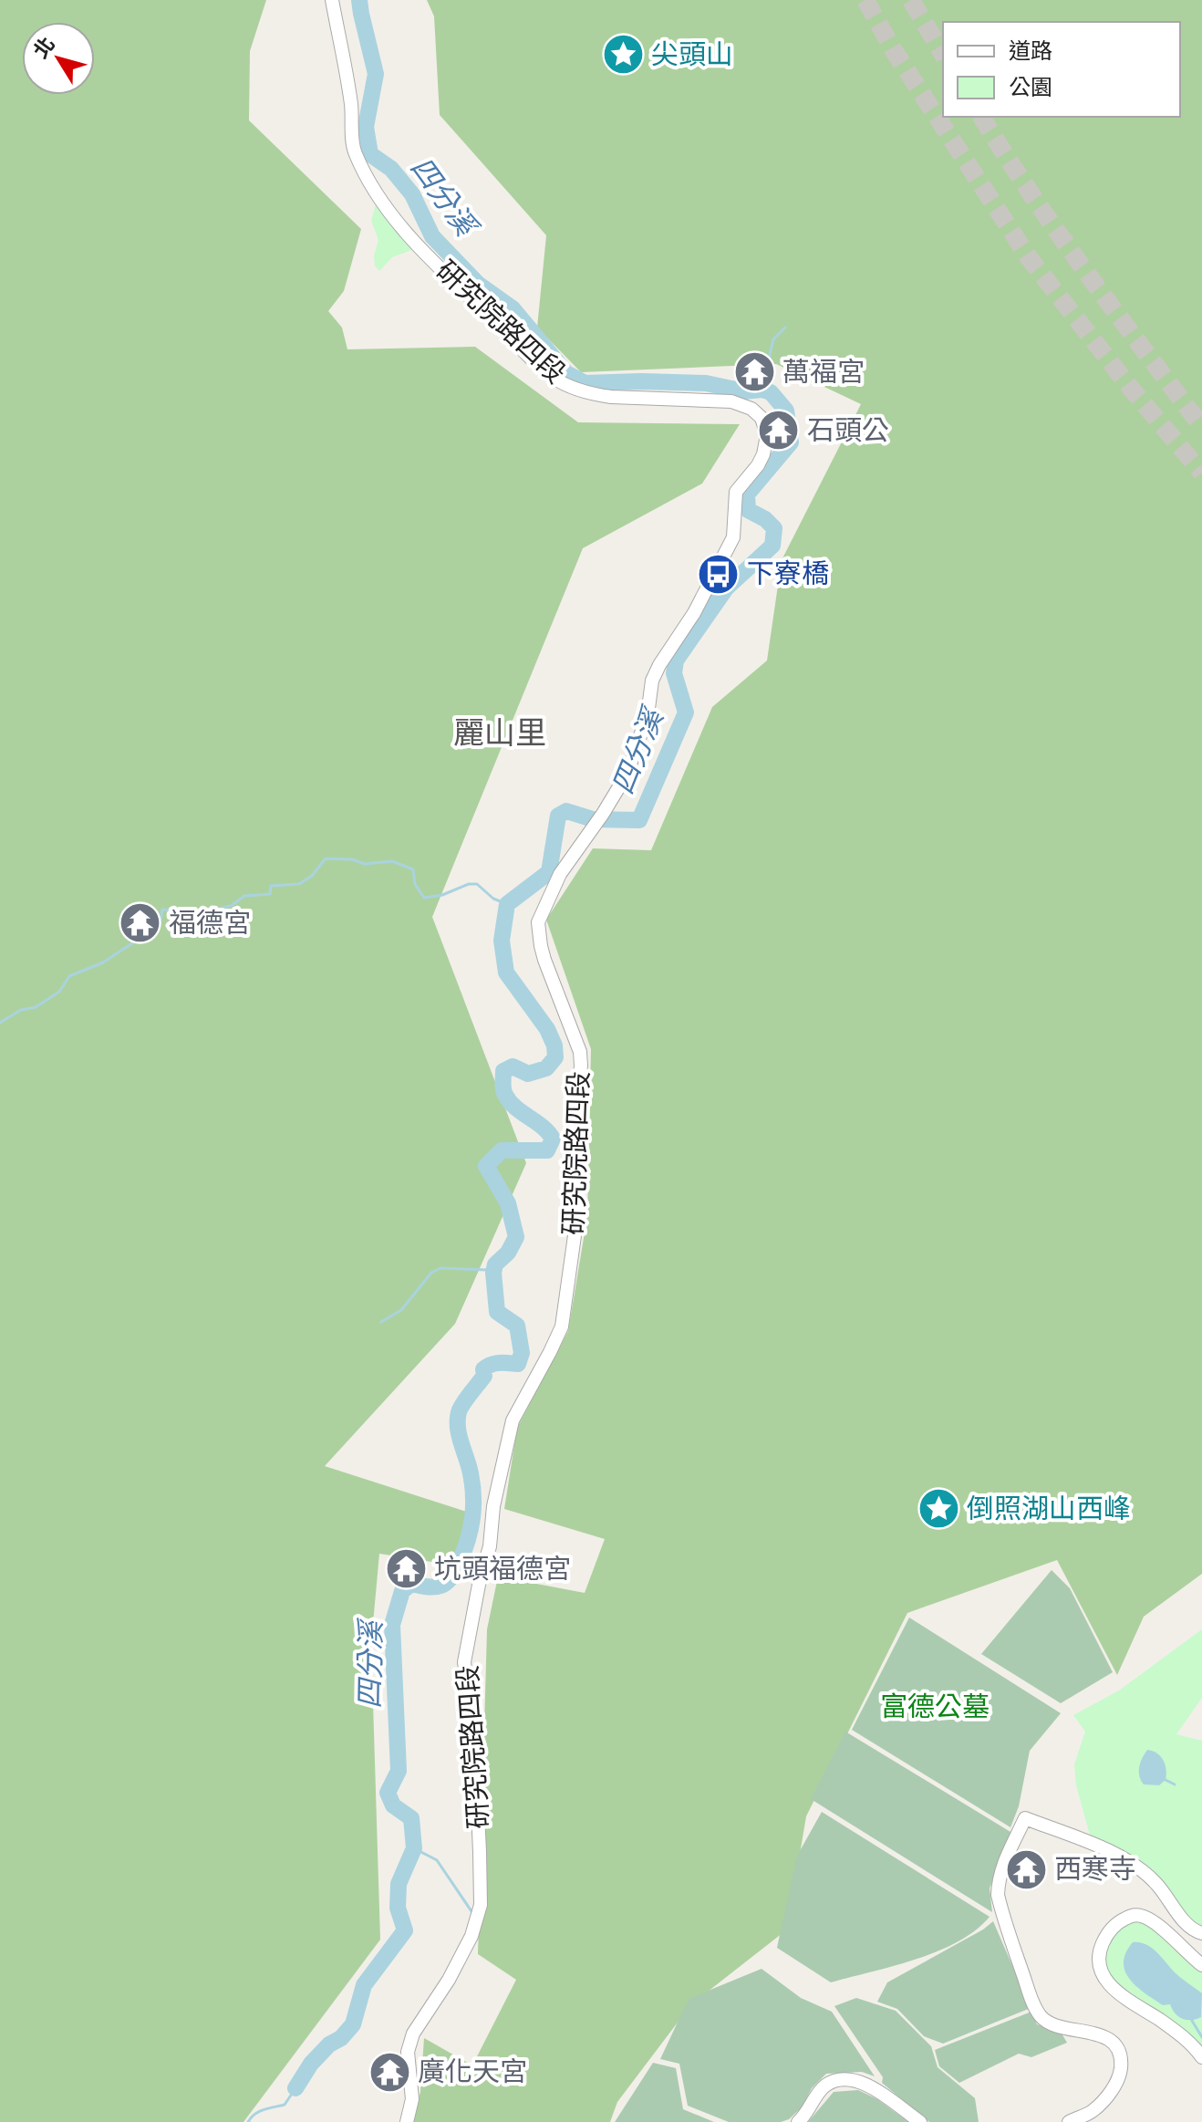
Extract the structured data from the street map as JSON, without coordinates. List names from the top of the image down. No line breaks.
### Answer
{"streets":{"street":["研究院路四段"]},"districts":["麗山里"],"water":["四分溪"],"parks":["富德公墓"],"places":{"place":["尖頭山","倒照湖山西峰"],"temple":["萬福宮","石頭公","福德宮","坑頭福德宮","西寒寺","廣化天宮"],"bus stop":["下寮橋"]},"legend":["道路","公園"],"north":"top left"}
